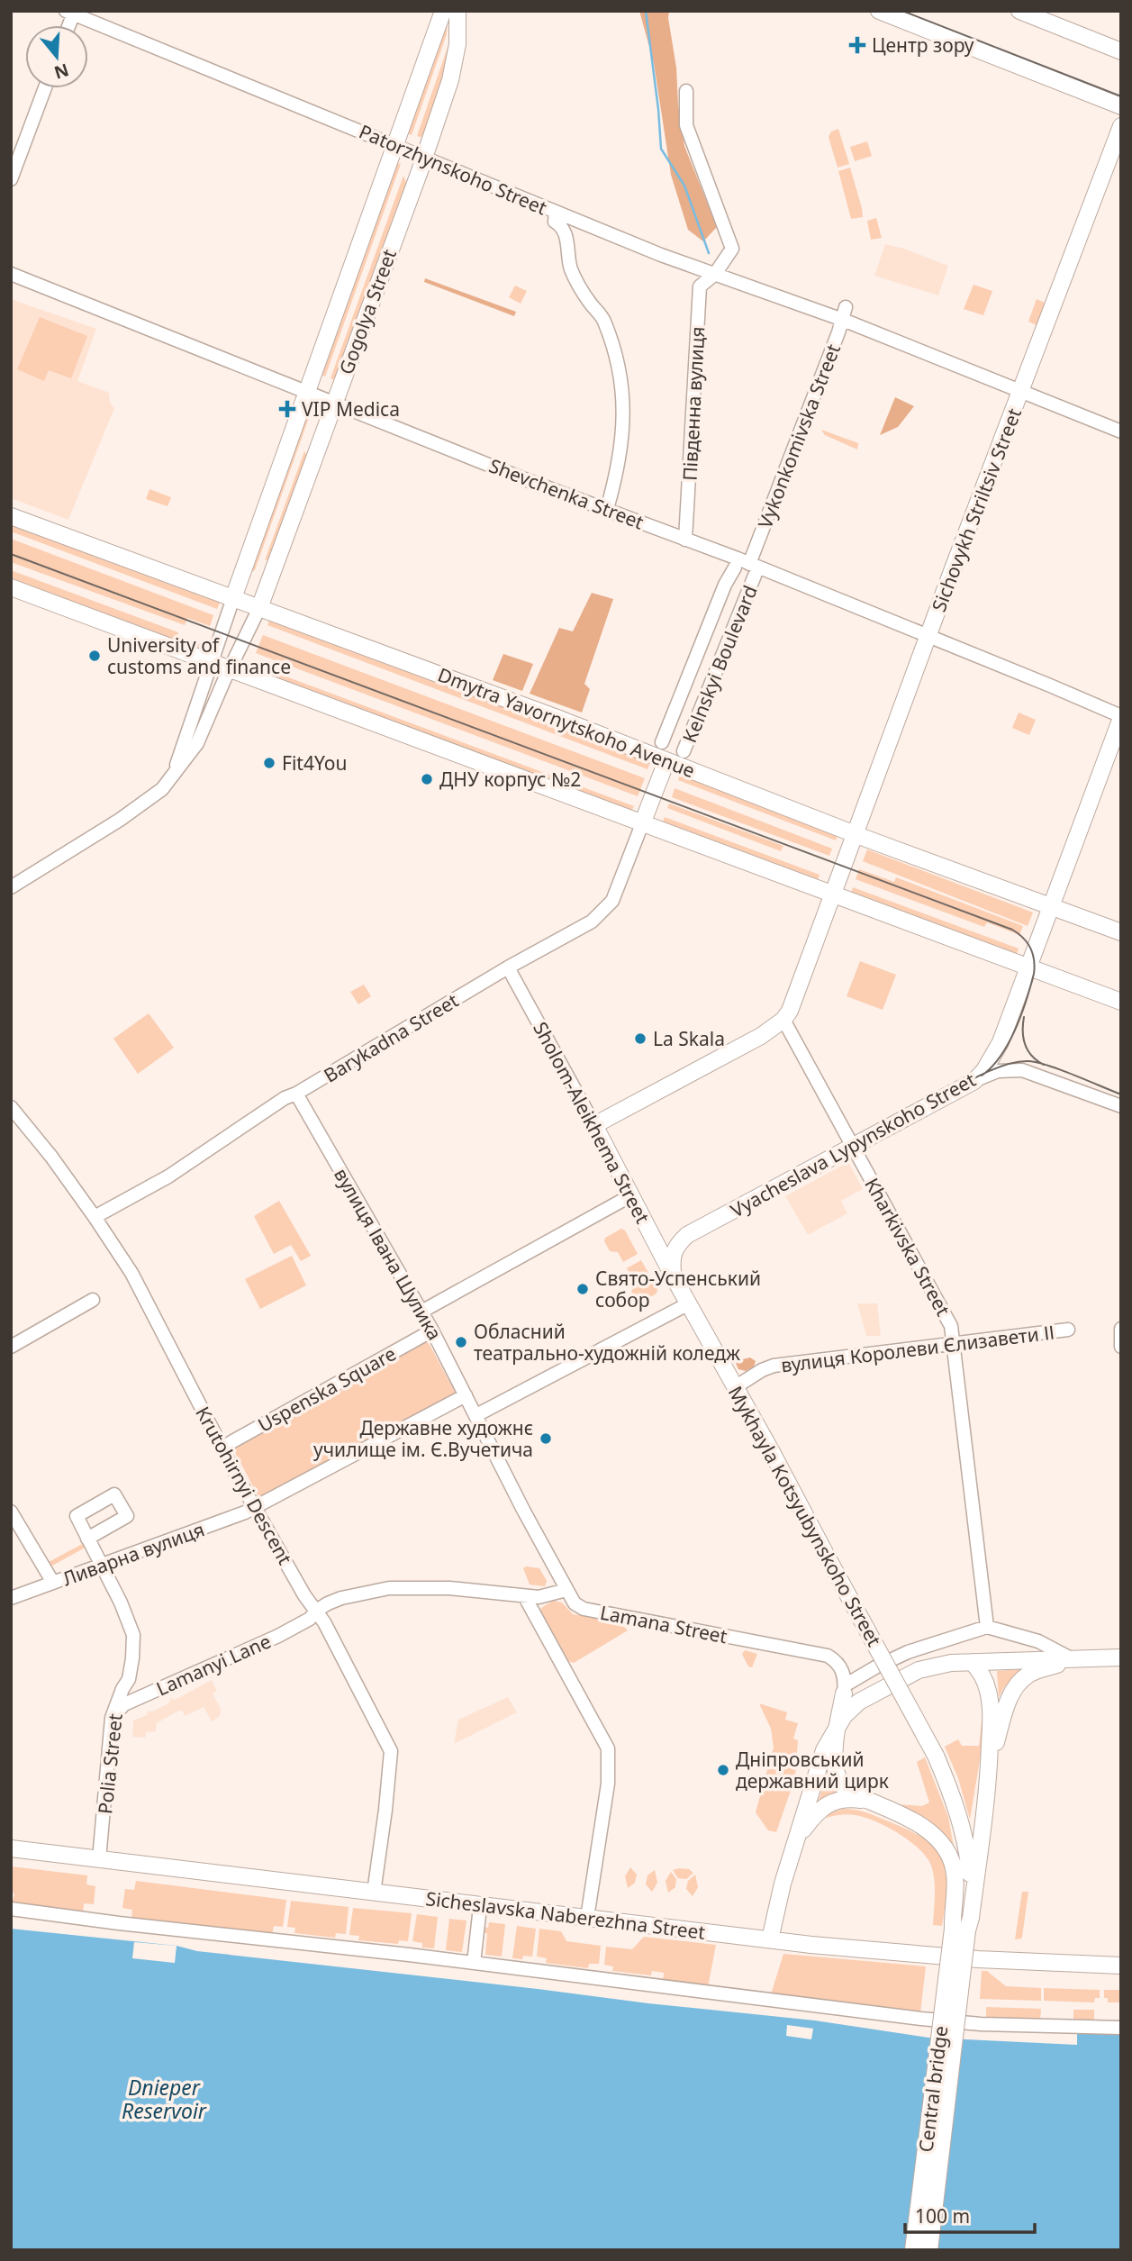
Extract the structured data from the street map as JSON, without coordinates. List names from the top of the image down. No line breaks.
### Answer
{"streets":{"main road":["Gogolya Street","Sichovykh Striltsiv Street","Dmytra Yavornytskoho Avenue","Sholom-Aleikhema Street","Vyacheslava Lypynskoho Street","Mykhayla Kotsyubynskoho Street","Sicheslavska Naberezhna Street","Central bridge"],"street":["Patorzhynskoho Street","Південна вулиця","Vykonkomivska Street","Shevchenka Street","Kelnskyi Boulevard","Barykadna Street","Kharkivska Street","вулиця Івана Шулика","вулиця Королеви Єлизавети ІІ","Uspenska Square","Krutohirnyi Descent","Ливарна вулиця","Lamana Street","Lamanyi Lane","Polia Street"]},"crossings":[["Patorzhynskoho Street","Gogolya Street"],["Patorzhynskoho Street","Південна вулиця"],["Patorzhynskoho Street","Vykonkomivska Street"],["Patorzhynskoho Street","Sichovykh Striltsiv Street"],["Gogolya Street","Shevchenka Street"],["Gogolya Street","Dmytra Yavornytskoho Avenue"],["Південна вулиця","Shevchenka Street"],["Vykonkomivska Street","Shevchenka Street"],["Vykonkomivska Street","Kelnskyi Boulevard"],["Shevchenka Street","Sichovykh Striltsiv Street"],["Shevchenka Street","Kelnskyi Boulevard"],["Shevchenka Street","Vyacheslava Lypynskoho Street"],["Sichovykh Striltsiv Street","Dmytra Yavornytskoho Avenue"],["Dmytra Yavornytskoho Avenue","Vyacheslava Lypynskoho Street"],["Barykadna Street","Sholom-Aleikhema Street"],["Barykadna Street","вулиця Івана Шулика"],["Barykadna Street","Krutohirnyi Descent"],["Sholom-Aleikhema Street","Mykhayla Kotsyubynskoho Street"],["Vyacheslava Lypynskoho Street","Kharkivska Street"],["Kharkivska Street","вулиця Королеви Єлизавети ІІ"],["вулиця Івана Шулика","Uspenska Square"],["вулиця Івана Шулика","Lamana Street"],["вулиця Королеви Єлизавети ІІ","Mykhayla Kotsyubynskoho Street"],["Uspenska Square","Krutohirnyi Descent"],["Krutohirnyi Descent","Ливарна вулиця"],["Krutohirnyi Descent","Lamanyi Lane"],["Krutohirnyi Descent","Sicheslavska Naberezhna Street"],["Mykhayla Kotsyubynskoho Street","Central bridge"],["Ливарна вулиця","Polia Street"],["Lamanyi Lane","Polia Street"],["Polia Street","Sicheslavska Naberezhna Street"]],"water":["Dnieper Reservoir"],"places":{"health":["Центр зору","VIP Medica"],"other":["University of customs and finance","Fit4You","ДНУ корпус №2","La Skala","Свято-Успенський собор","Обласний театрально-художній коледж","Державне художнє училище ім. Є.Вучетича","Дніпровський державний цирк"]},"scale_bar":"100 m","north":"bottom"}
